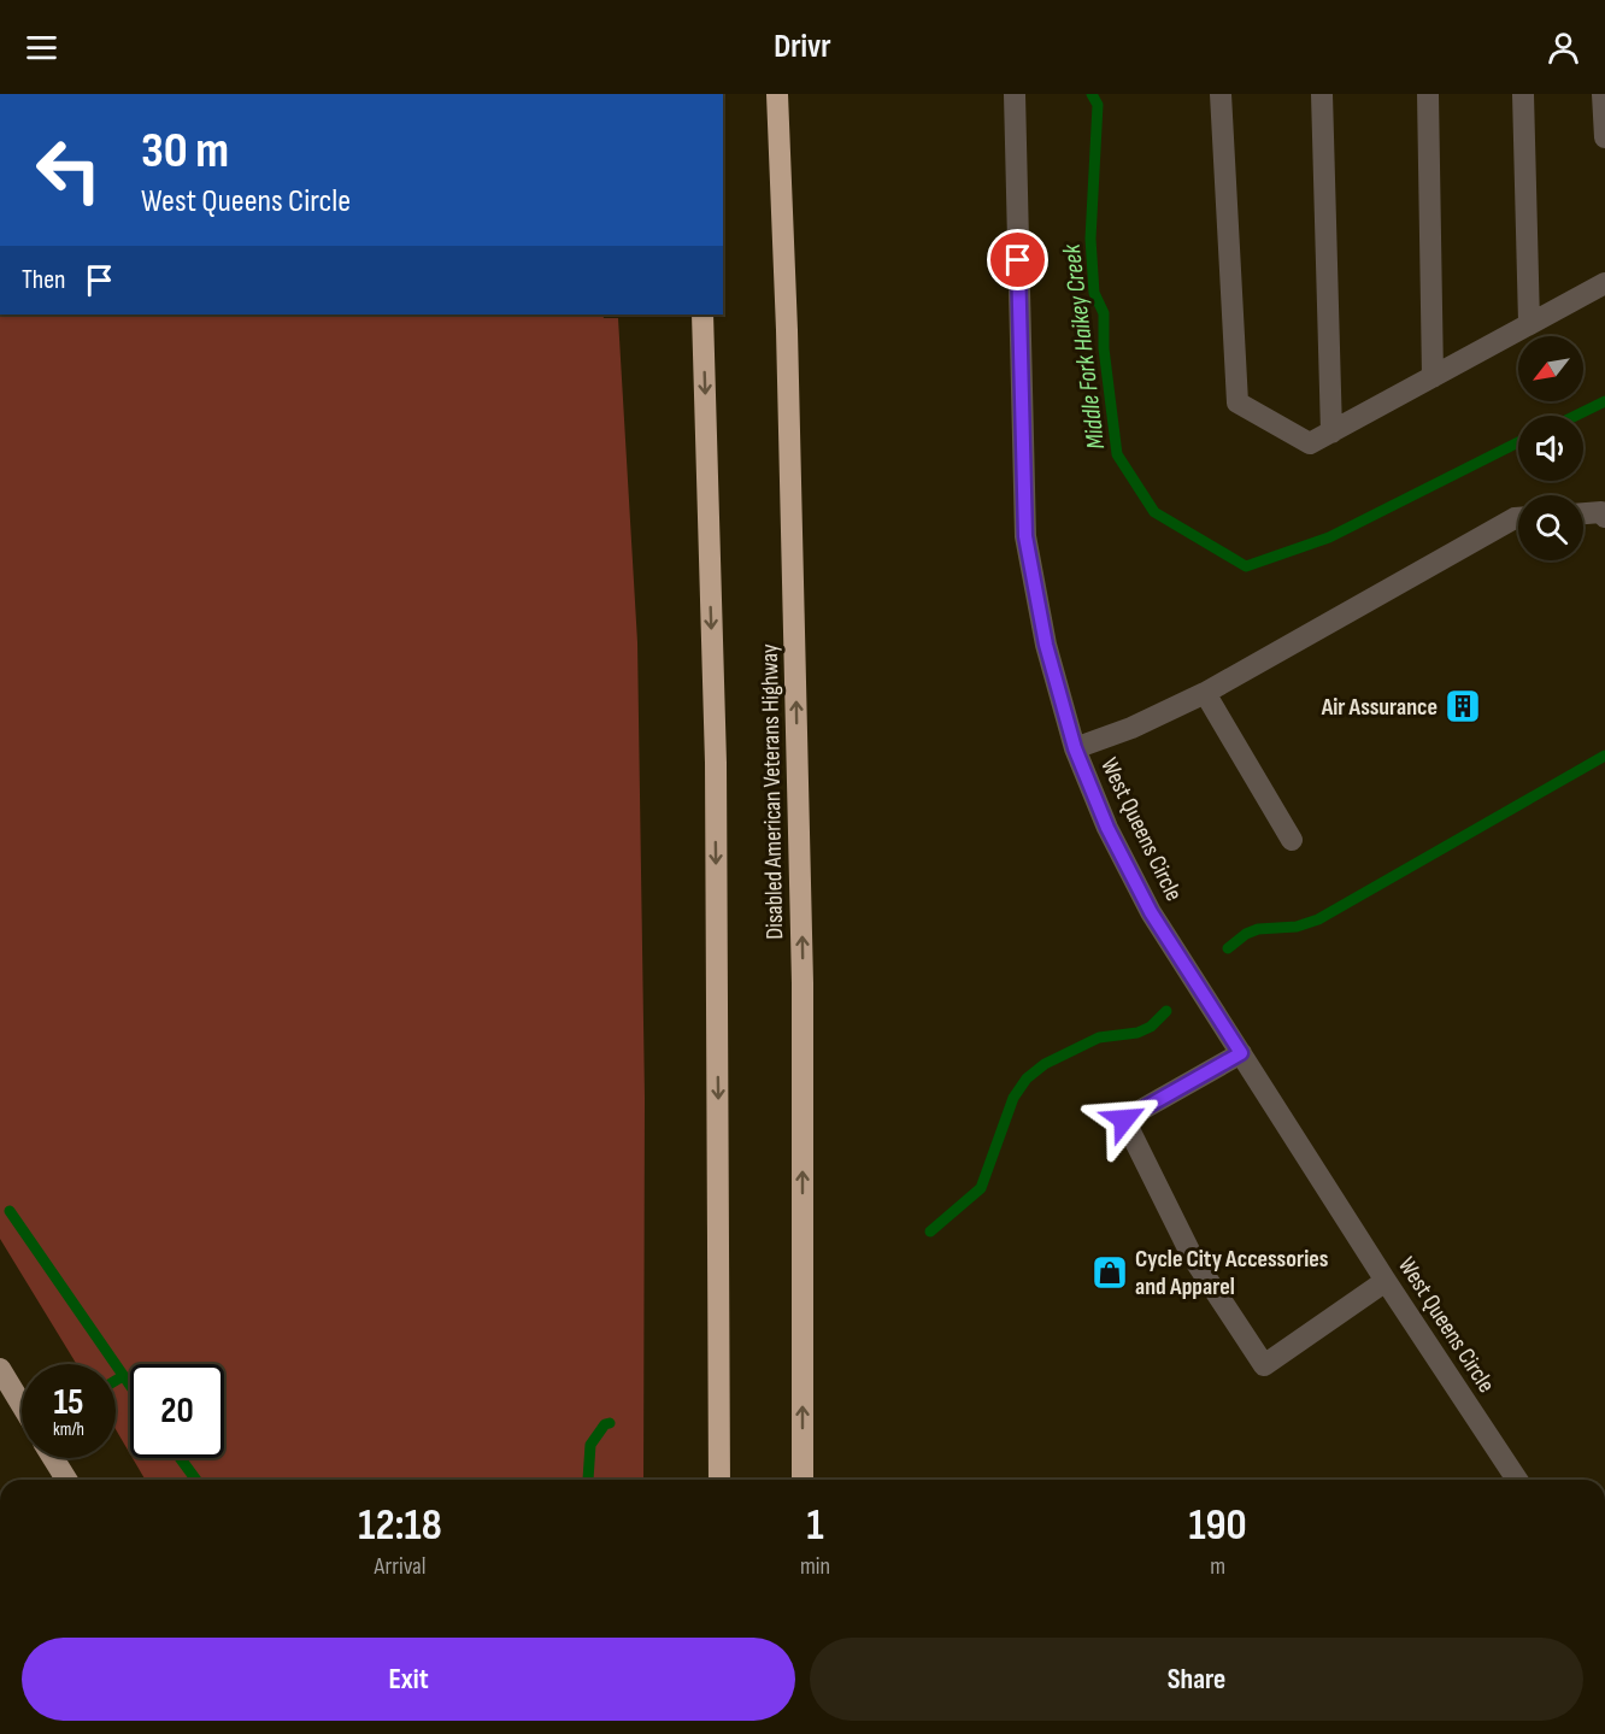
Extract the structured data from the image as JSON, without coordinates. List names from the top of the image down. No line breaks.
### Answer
{"streets":{"highway":["Disabled American Veterans Highway"],"street":["West Queens Circle"]},"water":["Middle Fork Haikey Creek"],"places":{"building":["Air Assurance"],"shop":["Cycle City Accessories and Apparel"]},"north":"bottom left","page":{"header":"Drivr","turn":["30 m","West Queens Circle"],"then":"Then","speed":"15 km/h","limit":"20","eta":["12:18","Arrival","1","min","190","m"],"buttons":["Exit","Share"]}}
